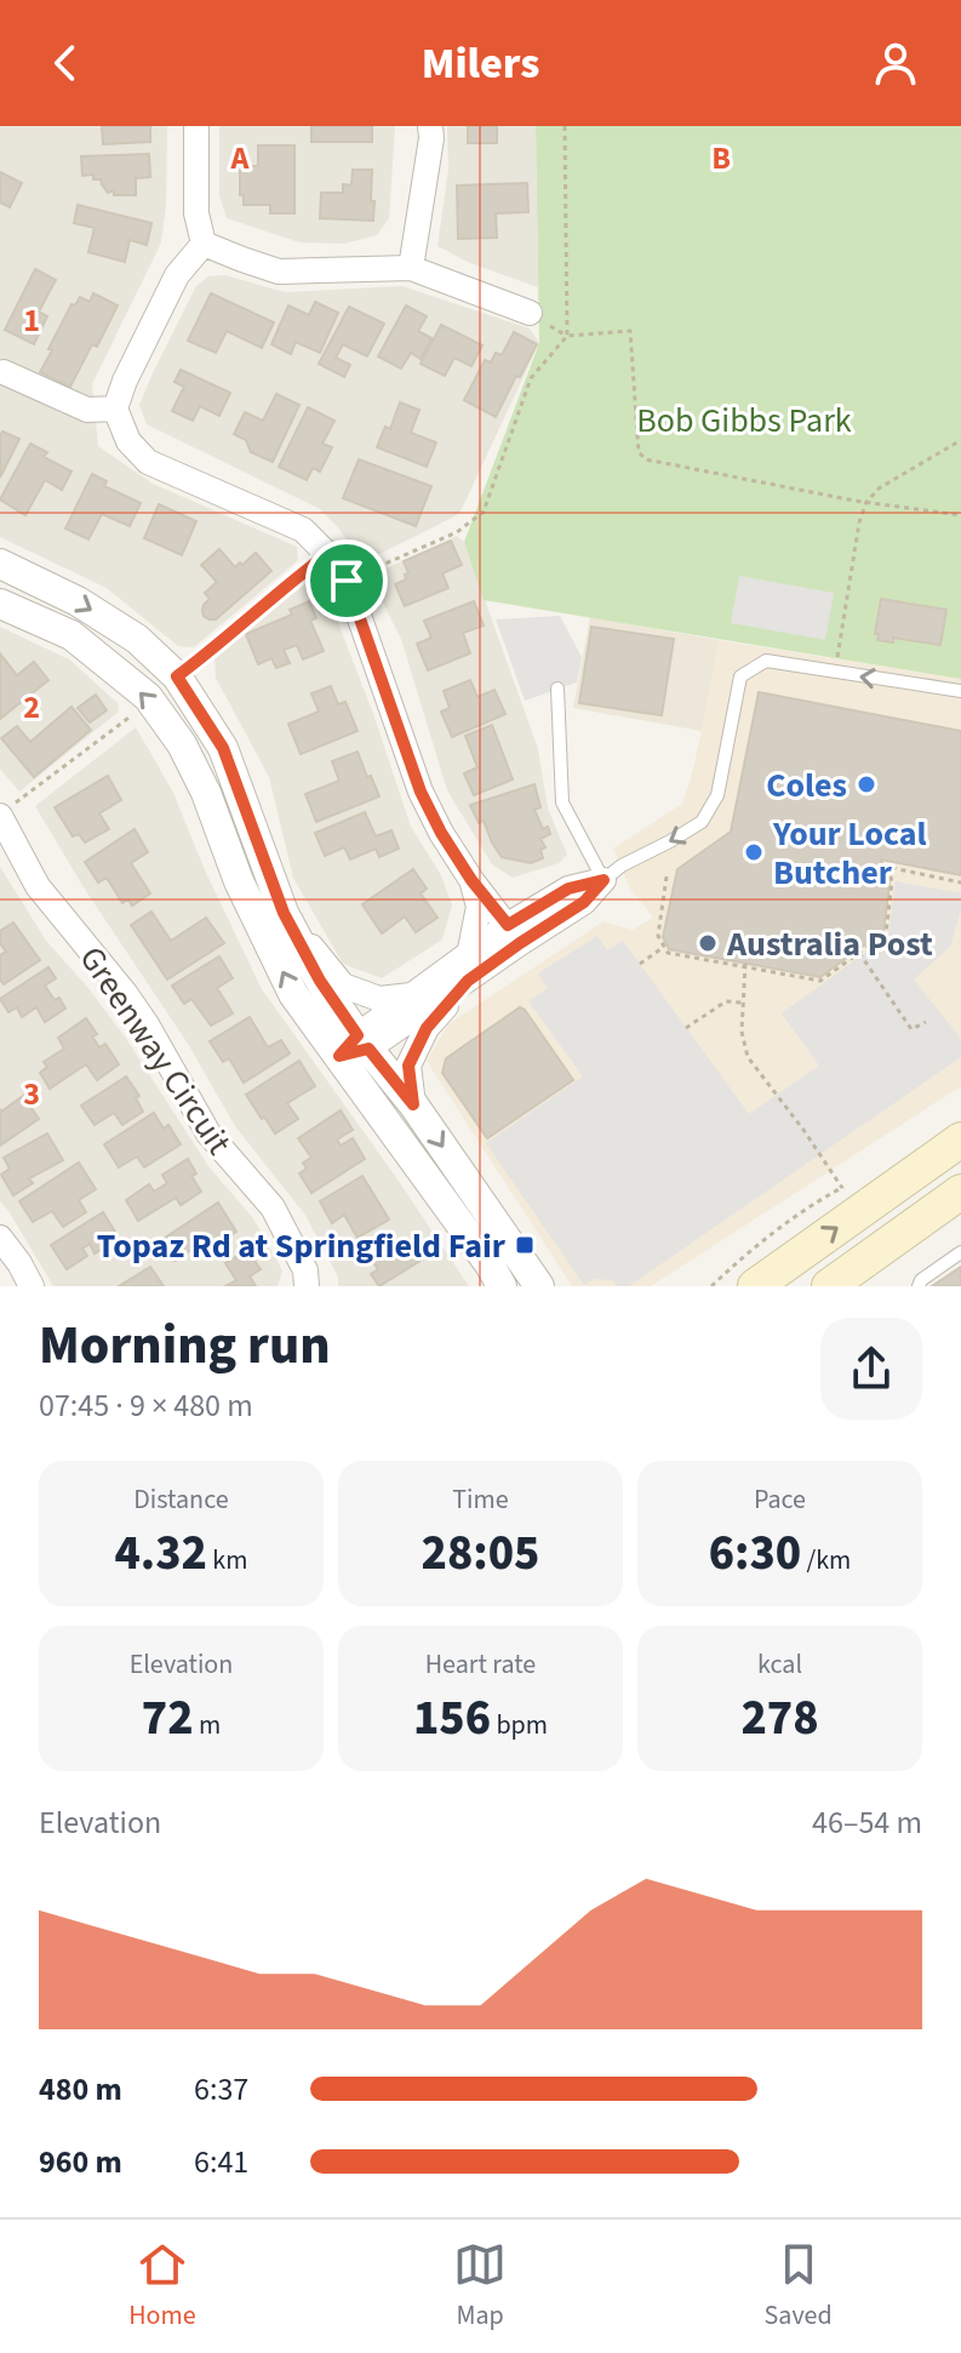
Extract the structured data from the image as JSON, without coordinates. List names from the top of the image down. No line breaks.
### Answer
{"streets":{"street":["Greenway Circuit"]},"parks":["Bob Gibbs Park"],"places":{"other":["Coles","Your Local Butcher","Australia Post"],"transit":["Topaz Rd at Springfield Fair"]},"page":{"header":"Milers","heading":["Morning run","07:45 · 9 × 480 m"],"stats":[["Distance","4.32 km"],["Time","28:05"],["Pace","6:30 /km"],["Elevation","72 m"],["Heart rate","156 bpm"],["kcal","278"]],"chart":["Elevation","46–54 m"],"list":[{"name":"480 m","note":"6:37"},{"name":"960 m","note":"6:41"}],"tabs":["Home","Map","Saved"]},"grid":{"columns":["A","B"],"rows":["1","2","3"]}}
